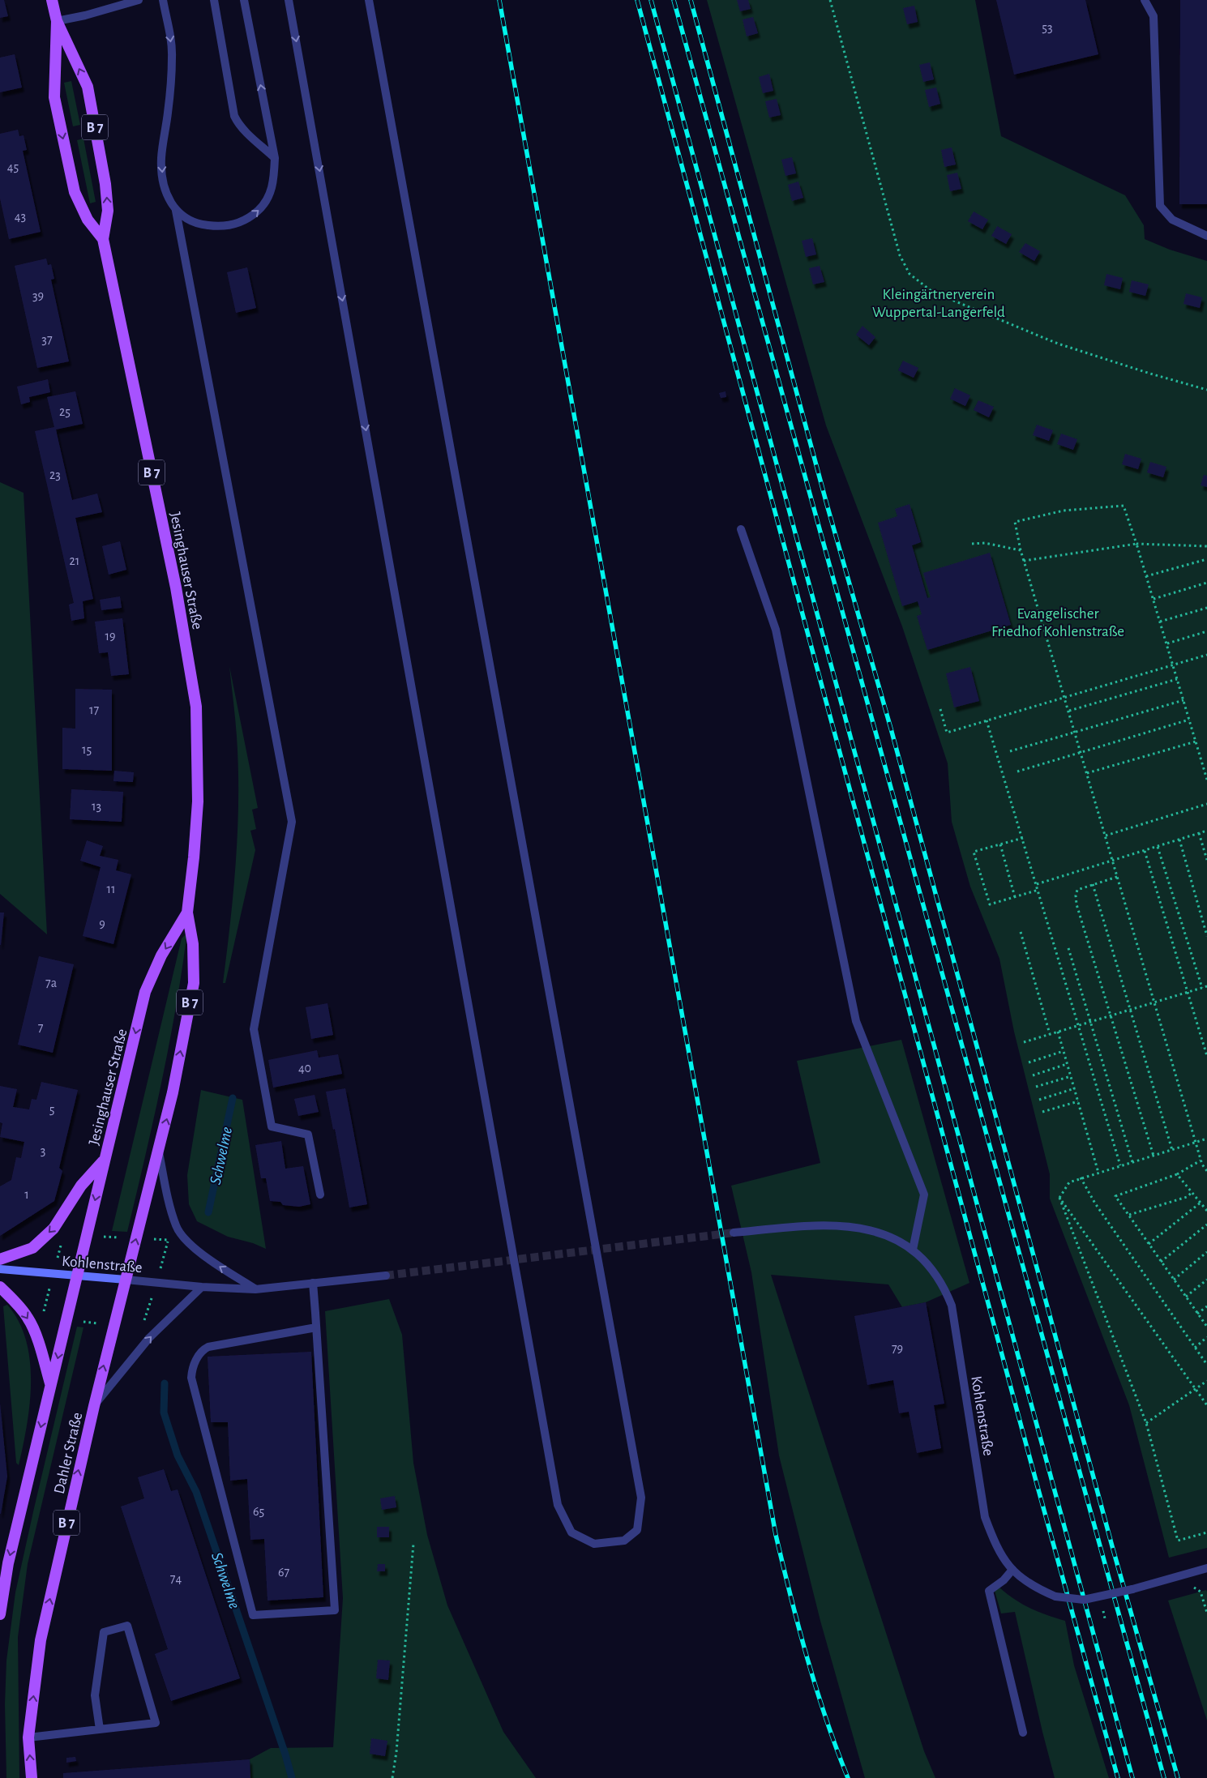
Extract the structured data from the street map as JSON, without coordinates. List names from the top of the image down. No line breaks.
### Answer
{"streets":{"main road":["B 7","Jesinghauser Straße","Kohlenstraße","Dahler Straße"]},"crossings":[["Jesinghauser Straße","Kohlenstraße"],["Jesinghauser Straße","Dahler Straße"],["Kohlenstraße","Dahler Straße"]],"water":["Schwelme"],"parks":["Kleingärtnerverein Wuppertal-Langerfeld","Evangelischer Friedhof Kohlenstraße"],"house_numbers":["53","45","43","39","37","25","23","21","19","17","15","13","11","9","7a","7","40","5","3","1","79","65","67","74"]}
